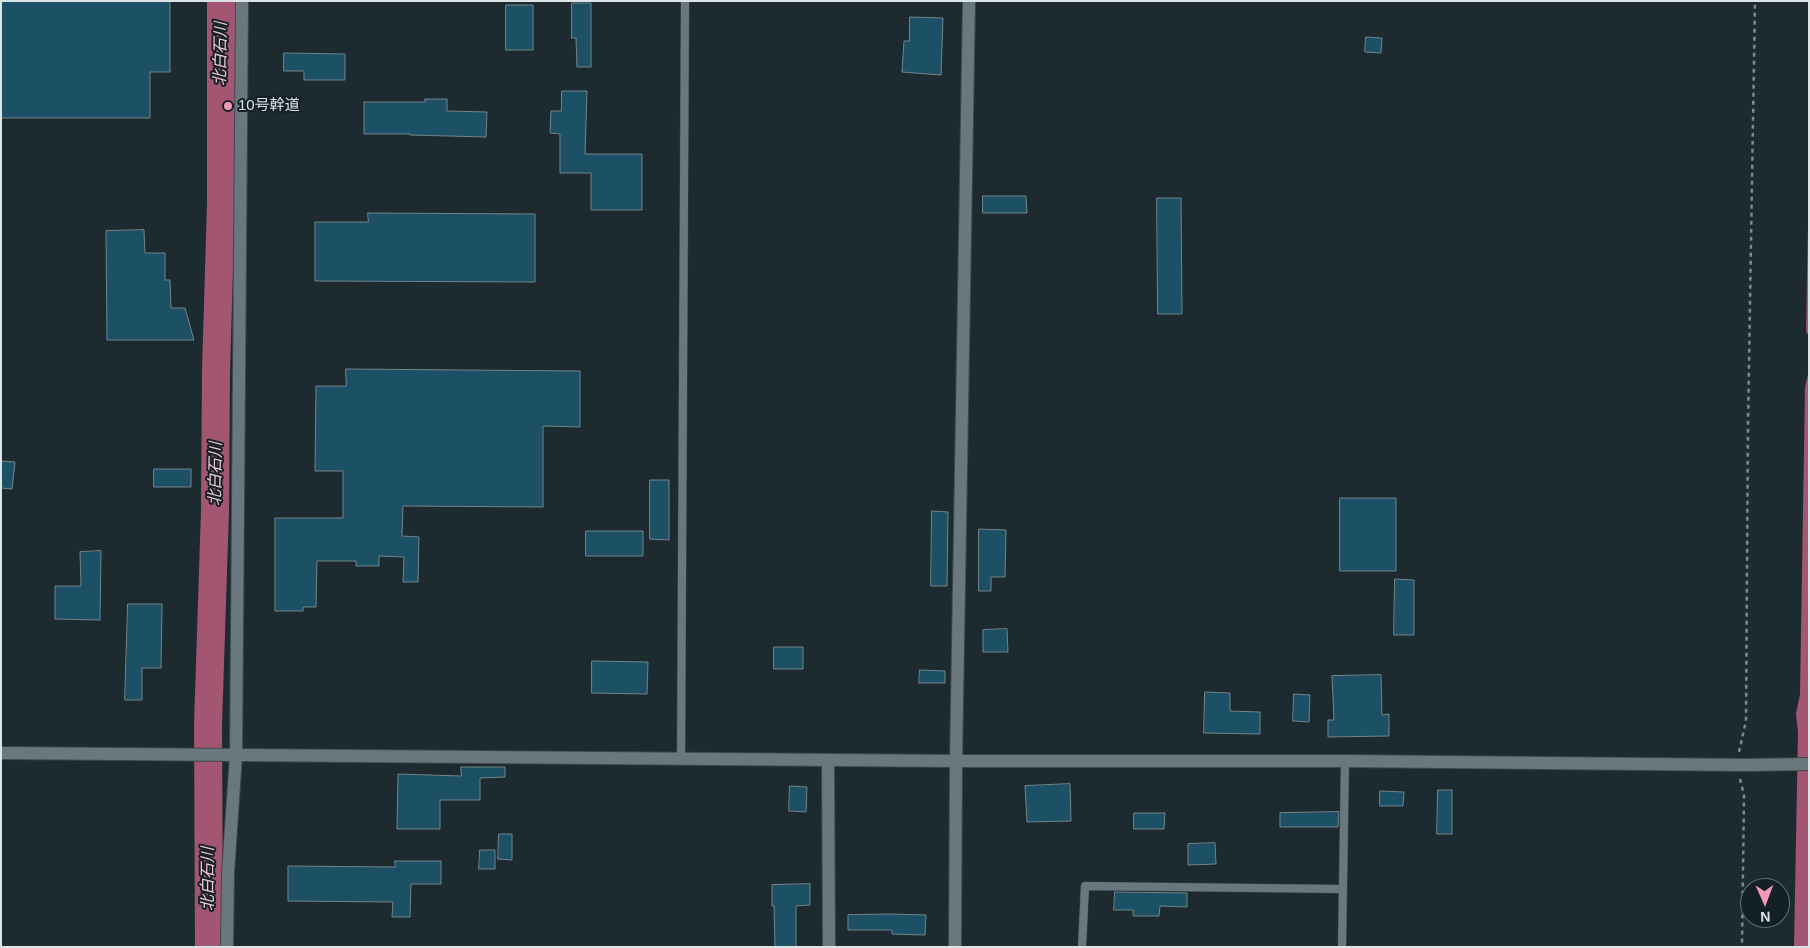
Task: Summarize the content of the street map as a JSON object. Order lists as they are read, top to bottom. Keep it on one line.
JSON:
{"water":["北白石川"],"places":["10号幹道"],"north":"bottom"}
